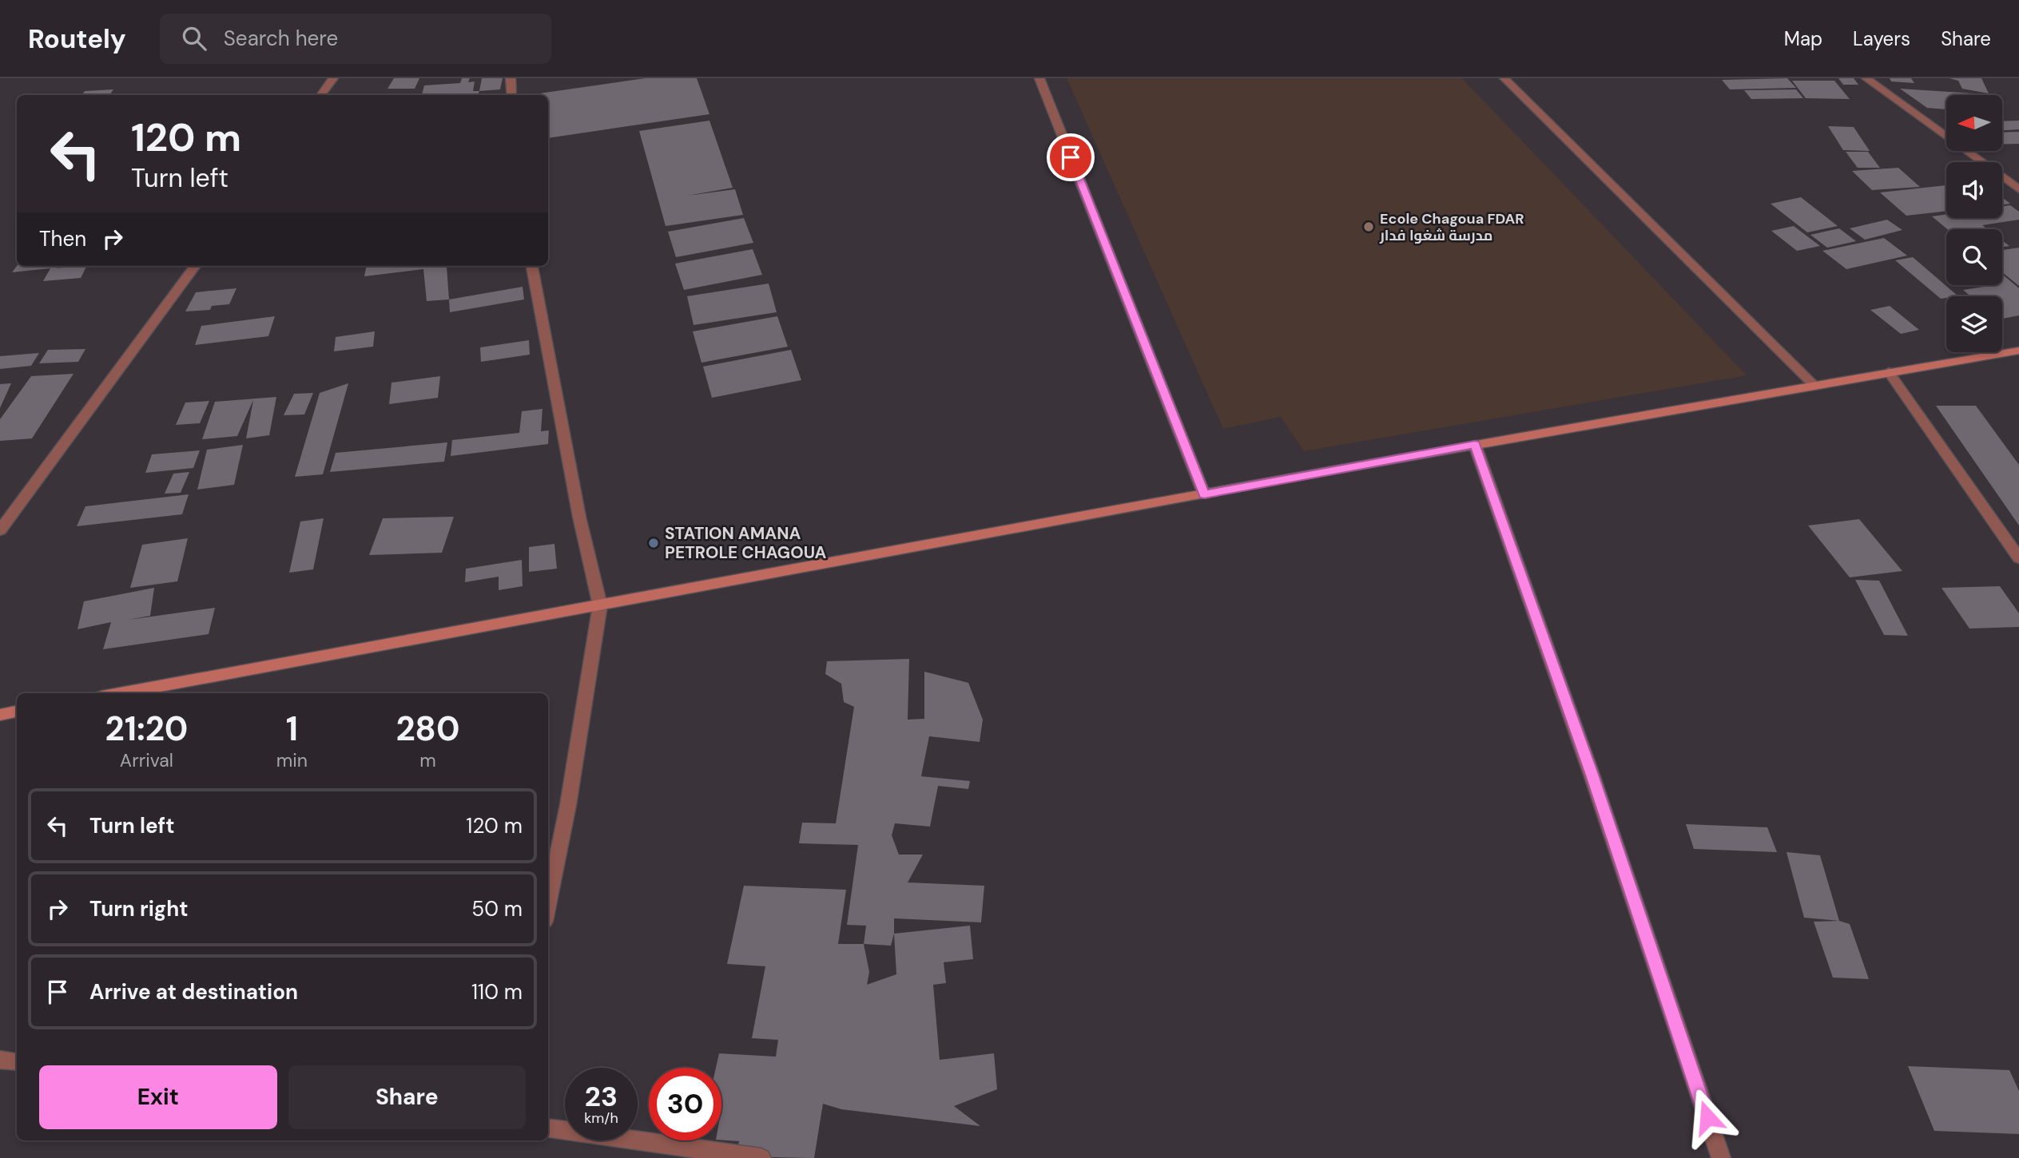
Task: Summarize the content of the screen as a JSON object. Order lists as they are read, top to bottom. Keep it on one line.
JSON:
{"places":["Ecole Chagoua FDAR مدرسة شغوا فدار","STATION AMANA PETROLE CHAGOUA"],"north":"left","page":{"header":"Routely","search":"Search here","nav":["Map","Layers","Share"],"turn":["120 m","Turn left"],"then":"Then","eta":["21:20","Arrival","1","min","280","m"],"list":[{"name":"Turn left","value":"120 m"},{"name":"Turn right","value":"50 m"},{"name":"Arrive at destination","value":"110 m"}],"buttons":["Exit","Share"],"speed":"23 km/h","limit":"30"}}
